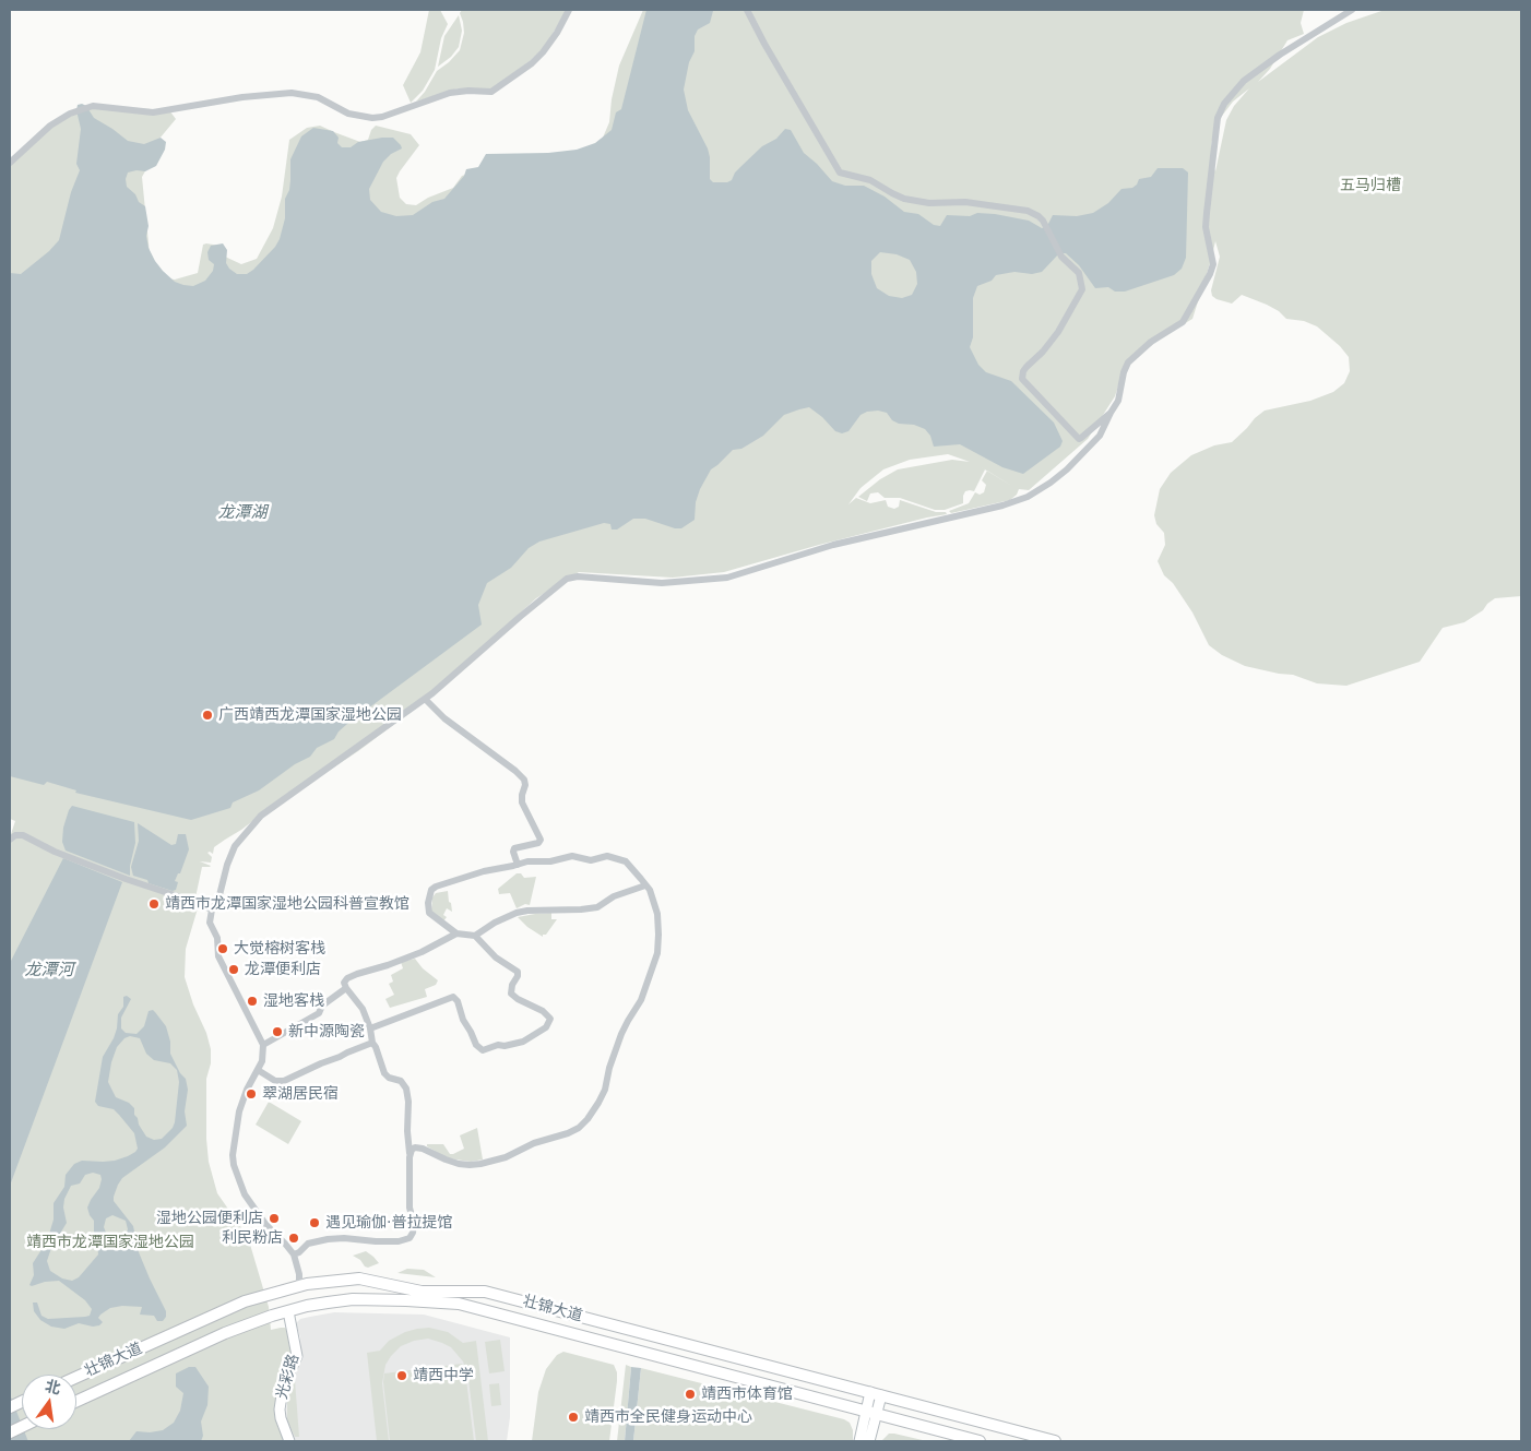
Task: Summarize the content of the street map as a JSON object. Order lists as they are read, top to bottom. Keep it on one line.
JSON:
{"streets":{"main road":["壮锦大道"],"street":["光彩路"]},"crossings":[["壮锦大道","光彩路"]],"water":["龙潭湖","龙潭河"],"parks":["五马归槽","靖西市龙潭国家湿地公园"],"places":["广西靖西龙潭国家湿地公园","靖西市龙潭国家湿地公园科普宣教馆","大觉榕树客栈","龙潭便利店","湿地客栈","新中源陶瓷","翠湖居民宿","湿地公园便利店","遇见瑜伽·普拉提馆","利民粉店","靖西中学","靖西市体育馆","靖西市全民健身运动中心"],"north":"top"}
